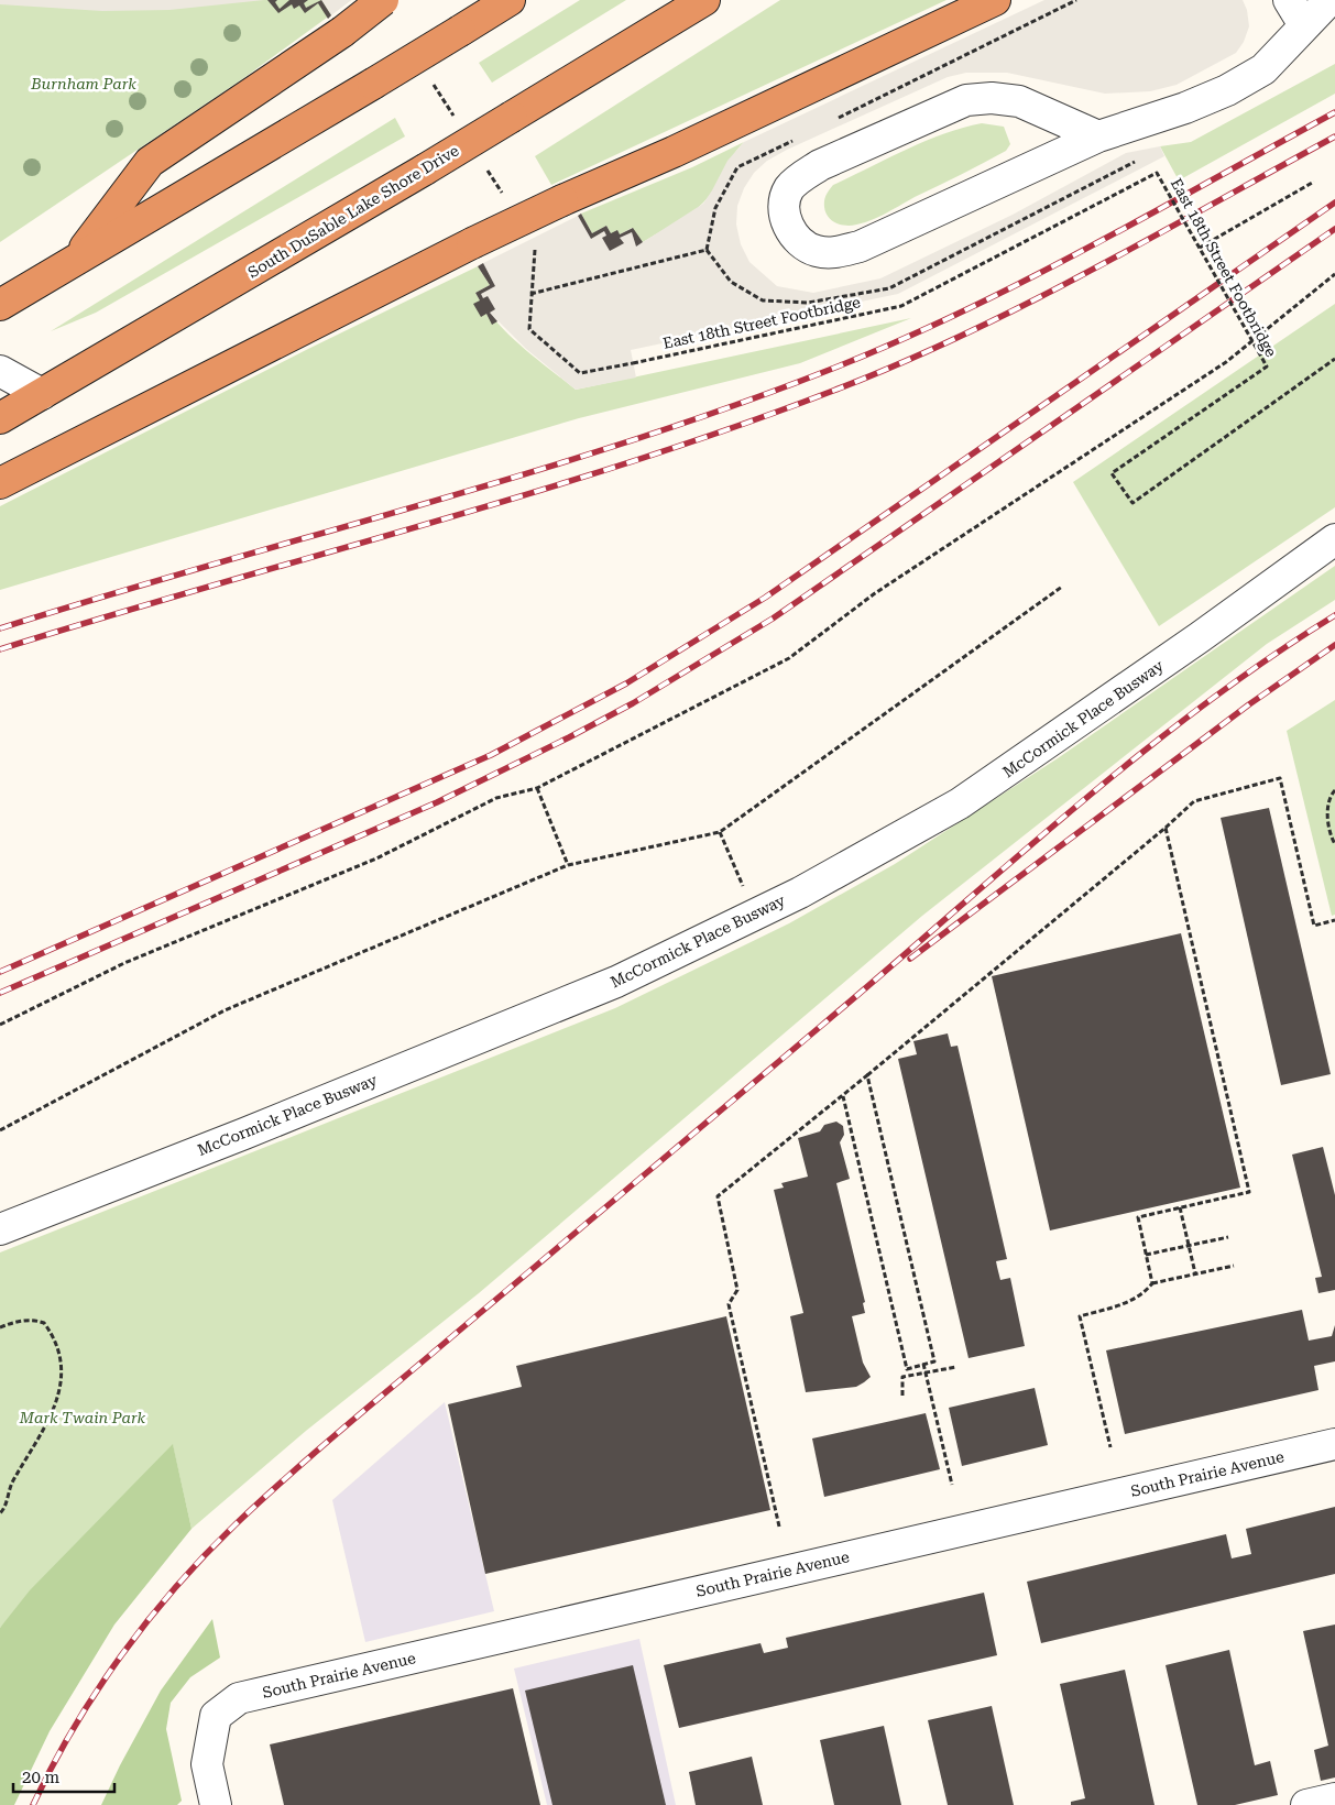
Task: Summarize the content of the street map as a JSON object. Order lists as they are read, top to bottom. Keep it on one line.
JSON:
{"streets":{"highway":["South DuSable Lake Shore Drive"],"street":["McCormick Place Busway","South Prairie Avenue"],"path":["East 18th Street Footbridge"]},"parks":["Burnham Park","Mark Twain Park"],"scale_bar":"20 m"}
